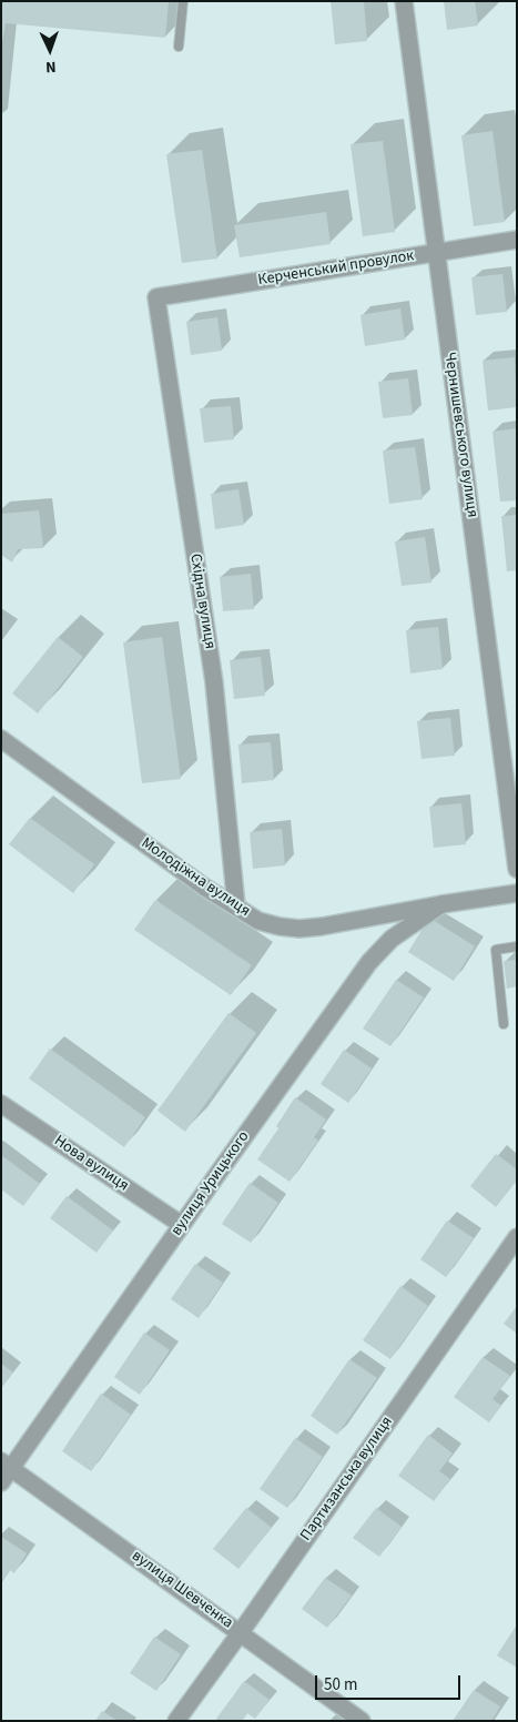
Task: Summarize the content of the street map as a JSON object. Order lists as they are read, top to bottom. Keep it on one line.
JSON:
{"streets":{"street":["Керченський провулок","Чернишевського вулиця","Східна вулиця","Молодіжна вулиця","Нова вулиця","вулиця Урицького","Партизанська вулиця","вулиця Шевченка"]},"crossings":[["Керченський провулок","Чернишевського вулиця"],["Керченський провулок","Східна вулиця"],["Східна вулиця","Молодіжна вулиця"],["Молодіжна вулиця","вулиця Урицького"],["Нова вулиця","вулиця Урицького"],["вулиця Урицького","вулиця Шевченка"],["Партизанська вулиця","вулиця Шевченка"]],"scale_bar":"50 m","north":"bottom"}
